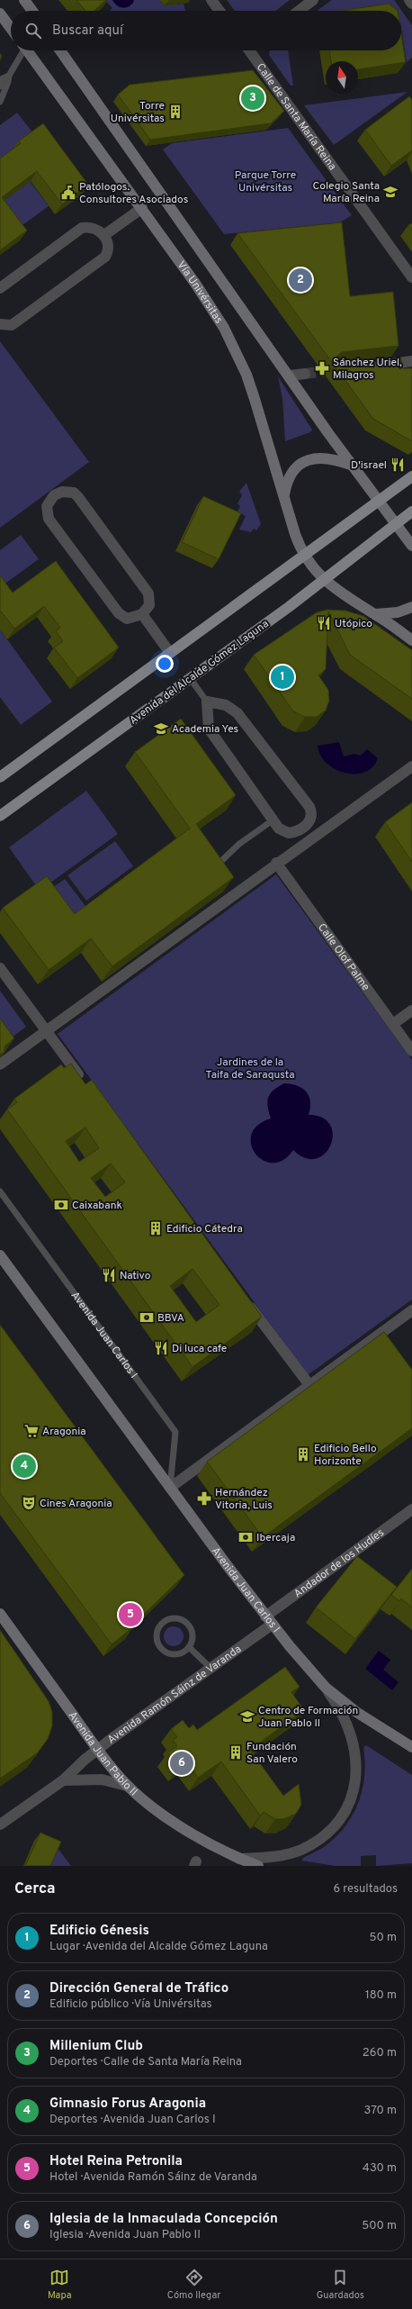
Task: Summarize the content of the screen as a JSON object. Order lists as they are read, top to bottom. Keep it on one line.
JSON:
{"streets":{"main road":["Vía Univérsitas","Avenida del Alcalde Gómez Laguna","Avenida Juan Carlos I","Avenida Juan Pablo II"],"street":["Calle de Santa María Reina","Calle Olof Palme","Andador de los Hudíes","Avenida Ramón Sáinz de Varanda"]},"crossings":[["Vía Univérsitas","Avenida del Alcalde Gómez Laguna"],["Avenida Juan Carlos I","Andador de los Hudíes"],["Avenida Juan Carlos I","Avenida Ramón Sáinz de Varanda"],["Avenida Juan Carlos I","Avenida Juan Pablo II"],["Andador de los Hudíes","Avenida Ramón Sáinz de Varanda"],["Avenida Ramón Sáinz de Varanda","Avenida Juan Pablo II"]],"parks":["Parque Torre Univérsitas","Jardines de la Taifa de Saraqusta"],"places":{"building":["Torre Univérsitas","Edificio Cátedra","Edificio Bello Horizonte","Fundación San Valero"],"school or university":["Colegio Santa María Reina","Academia Yes","Centro de Formación Juan Pablo II"],"public building":["Patólogos. Consultores Asociados"],"pharmacy":["Sánchez Uriel, Milagros","Hernández Vitoria, Luis"],"restaurant":["D'israel","Utópico","Nativo","Di luca cafe"],"bank":["Caixabank","BBVA","Ibercaja"],"supermarket":["Aragonia"],"theatre":["Cines Aragonia"]},"north":"top","page":{"search":"Buscar aquí","pins":["3","2","1","4","5","6"],"heading":["Cerca","6 resultados"],"list":[{"mark":"1","name":"Edificio Génesis","note":"Lugar · Avenida del Alcalde Gómez Laguna","value":"50 m"},{"mark":"2","name":"Dirección General de Tráfico","note":"Edificio público · Vía Univérsitas","value":"180 m"},{"mark":"3","name":"Millenium Club","note":"Deportes · Calle de Santa María Reina","value":"260 m"},{"mark":"4","name":"Gimnasio Forus Aragonia","note":"Deportes · Avenida Juan Carlos I","value":"370 m"},{"mark":"5","name":"Hotel Reina Petronila","note":"Hotel · Avenida Ramón Sáinz de Varanda","value":"430 m"},{"mark":"6","name":"Iglesia de la Inmaculada Concepción","note":"Iglesia · Avenida Juan Pablo II","value":"500 m"}],"nav":["Mapa","Cómo llegar","Guardados"]}}
